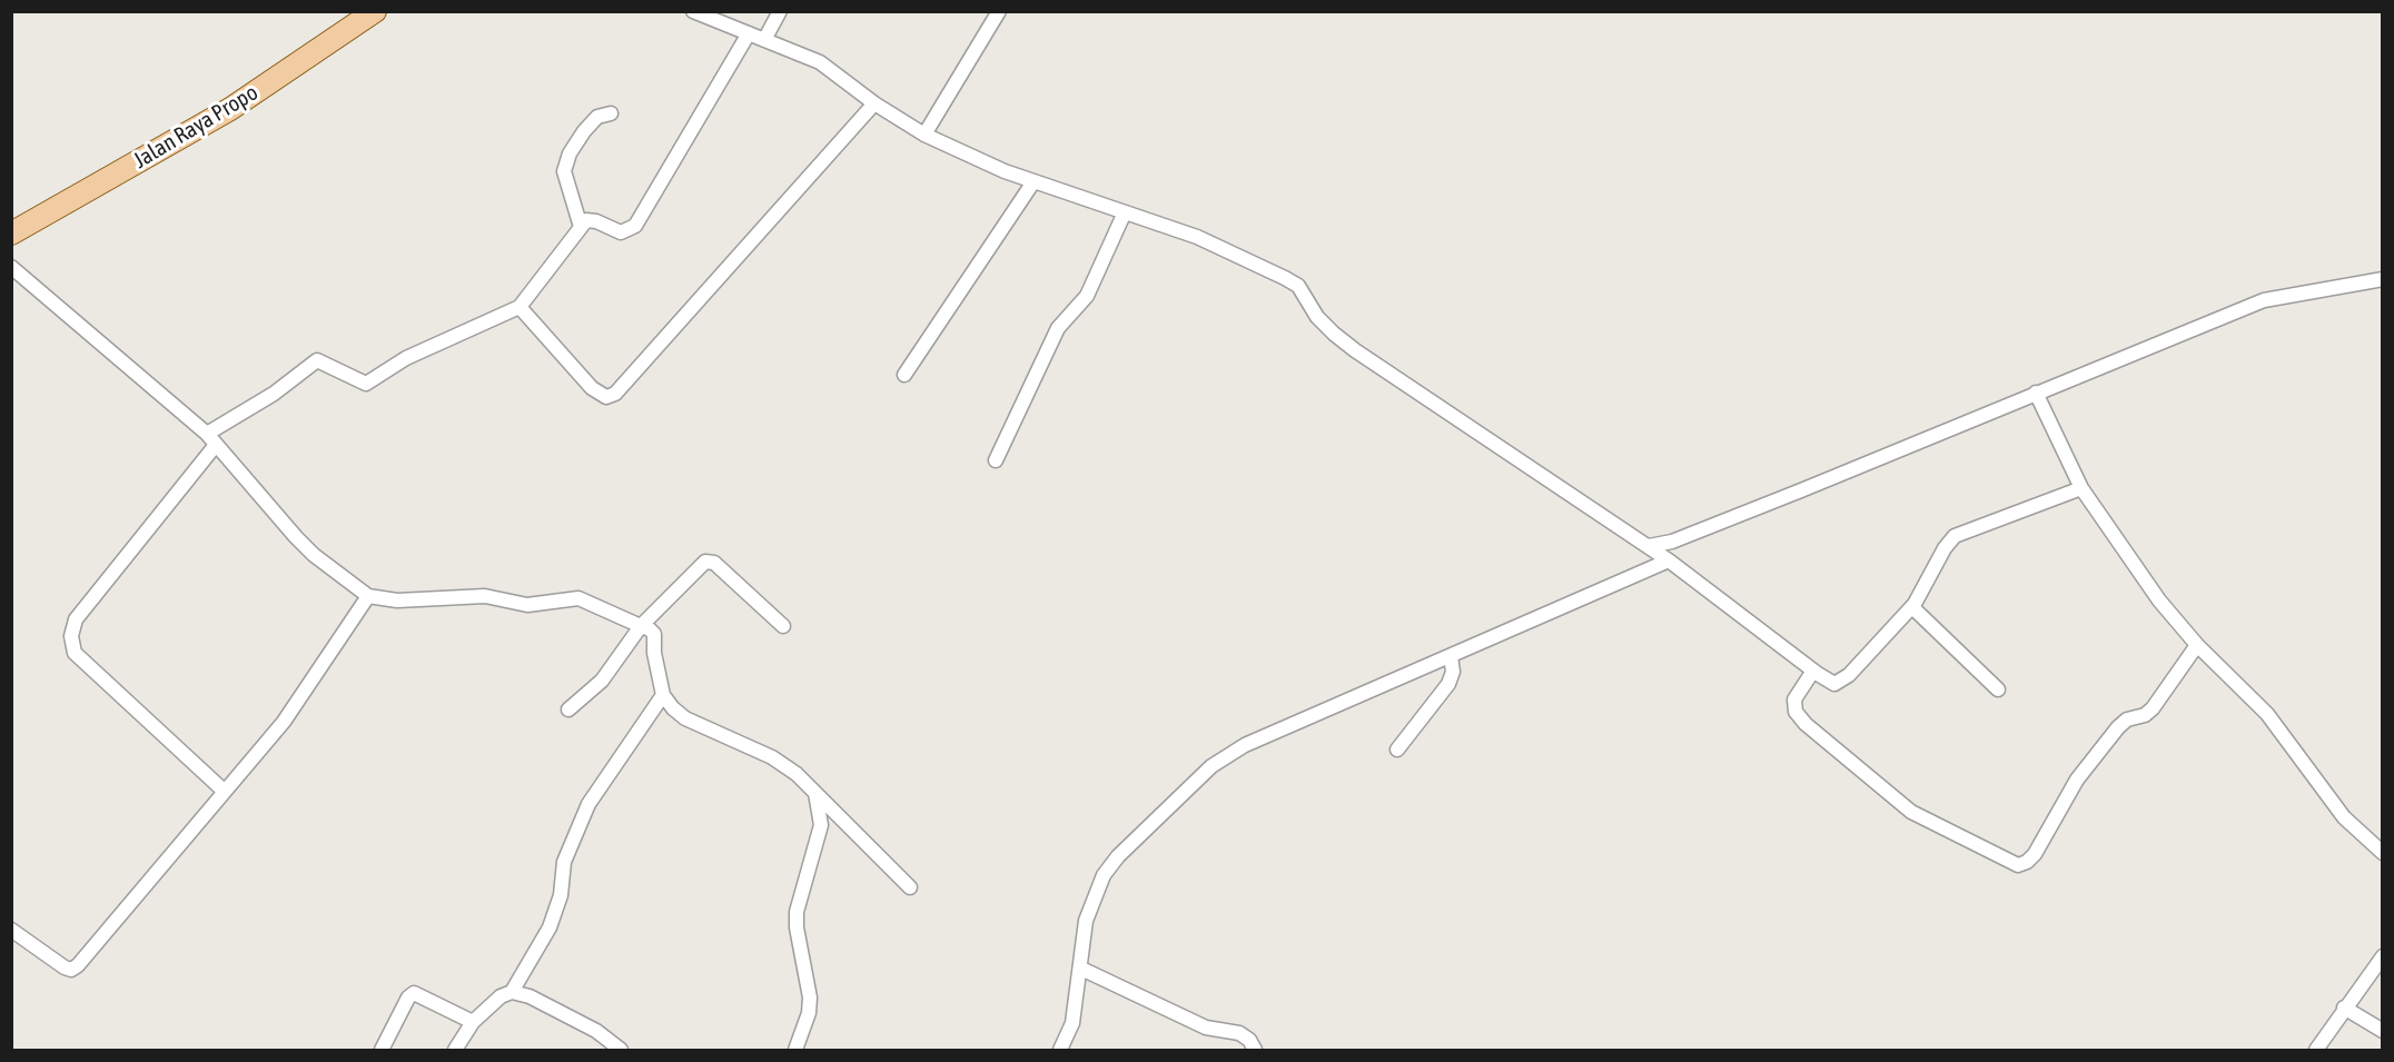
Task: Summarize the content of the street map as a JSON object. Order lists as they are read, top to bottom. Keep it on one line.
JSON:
{"streets":{"main road":["Jalan Raya Propo"]}}
